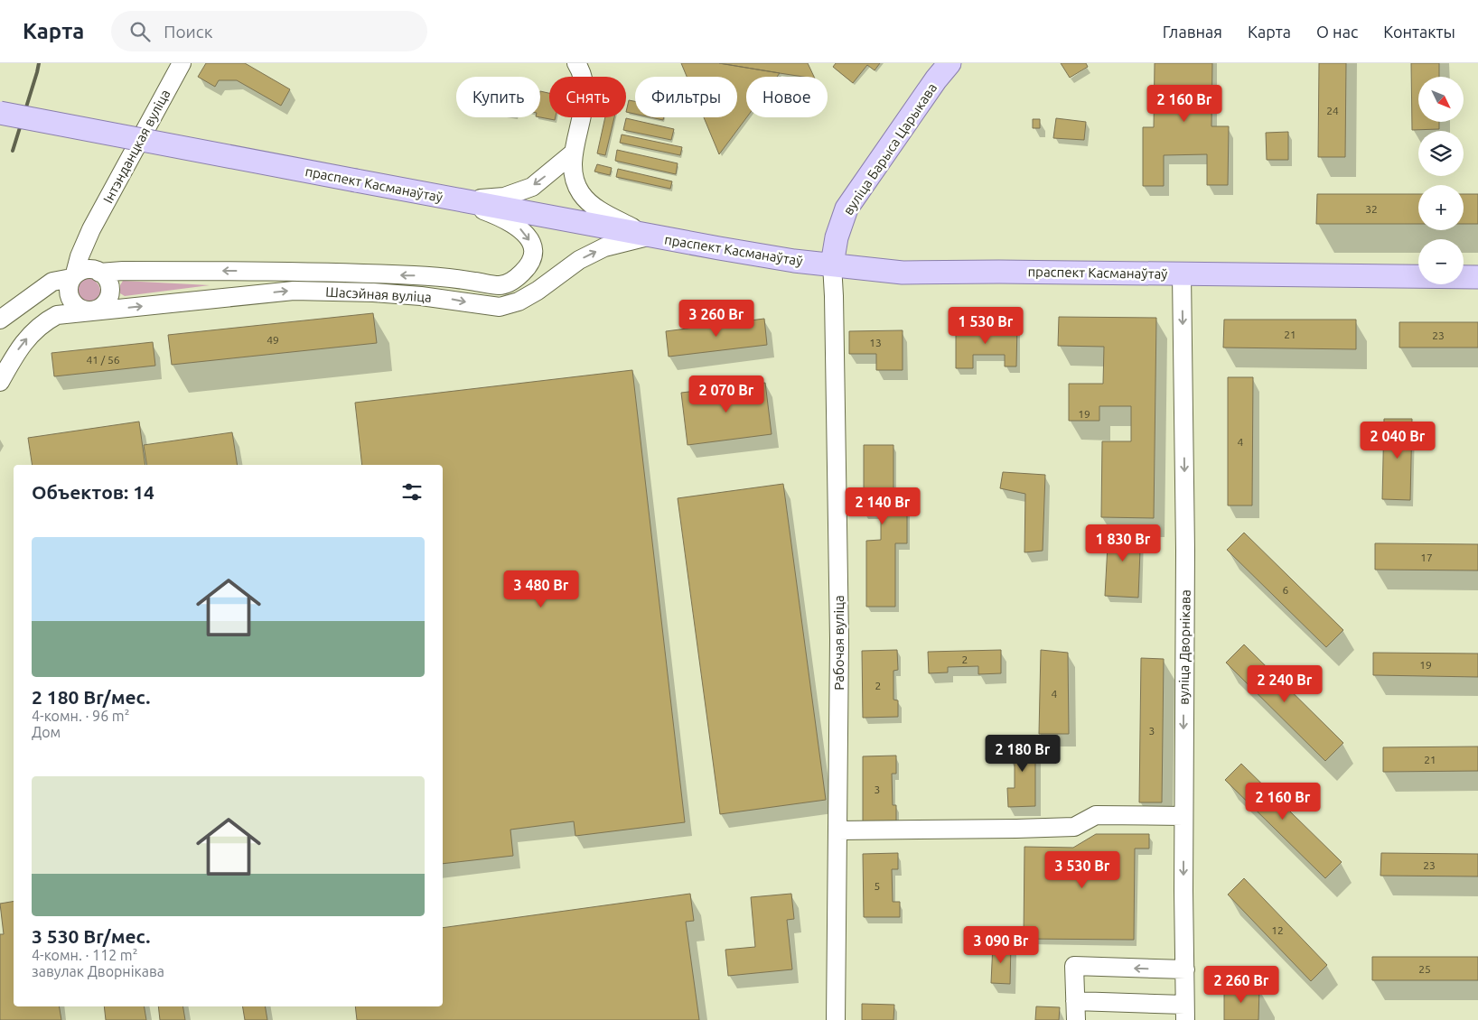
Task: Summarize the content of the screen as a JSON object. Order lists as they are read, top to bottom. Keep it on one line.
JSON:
{"streets":{"main road":["вуліца Барыса Царыкава","праспект Касманаўтаў"],"street":["Інтэнданцкая вуліца","Шасэйная вуліца","Рабочая вуліца","вуліца Дворнікава"]},"crossings":[["Інтэнданцкая вуліца","Шасэйная вуліца"],["вуліца Барыса Царыкава","праспект Касманаўтаў"],["вуліца Барыса Царыкава","Рабочая вуліца"],["праспект Касманаўтаў","Шасэйная вуліца"],["праспект Касманаўтаў","Рабочая вуліца"],["праспект Касманаўтаў","вуліца Дворнікава"]],"one_way":["вуліца Дворнікава"],"house_numbers":["24","32","21","23","49","13","41 / 56","19","4","17","6","2","19","2","4","3","21","3","23","5","12","25"],"north":"bottom right","page":{"header":"Карта","search":"Поиск","nav":["Главная","Карта","О нас","Контакты"],"map_buttons":["+","−"],"chip":["Купить","Снять","Фильтры","Новое"],"price":["2 160 Br","3 260 Br","1 530 Br","2 070 Br","2 040 Br","2 140 Br","1 830 Br","3 480 Br","2 240 Br","2 180 Br","2 160 Br","3 530 Br","3 090 Br","2 260 Br"],"heading":"Объектов: 14","list":[{"name":"2 180 Br/мес.","note":"4-комн. · 96 m² · Дом"},{"name":"3 530 Br/мес.","note":"4-комн. · 112 m² · завулак Дворнікава"}]}}
